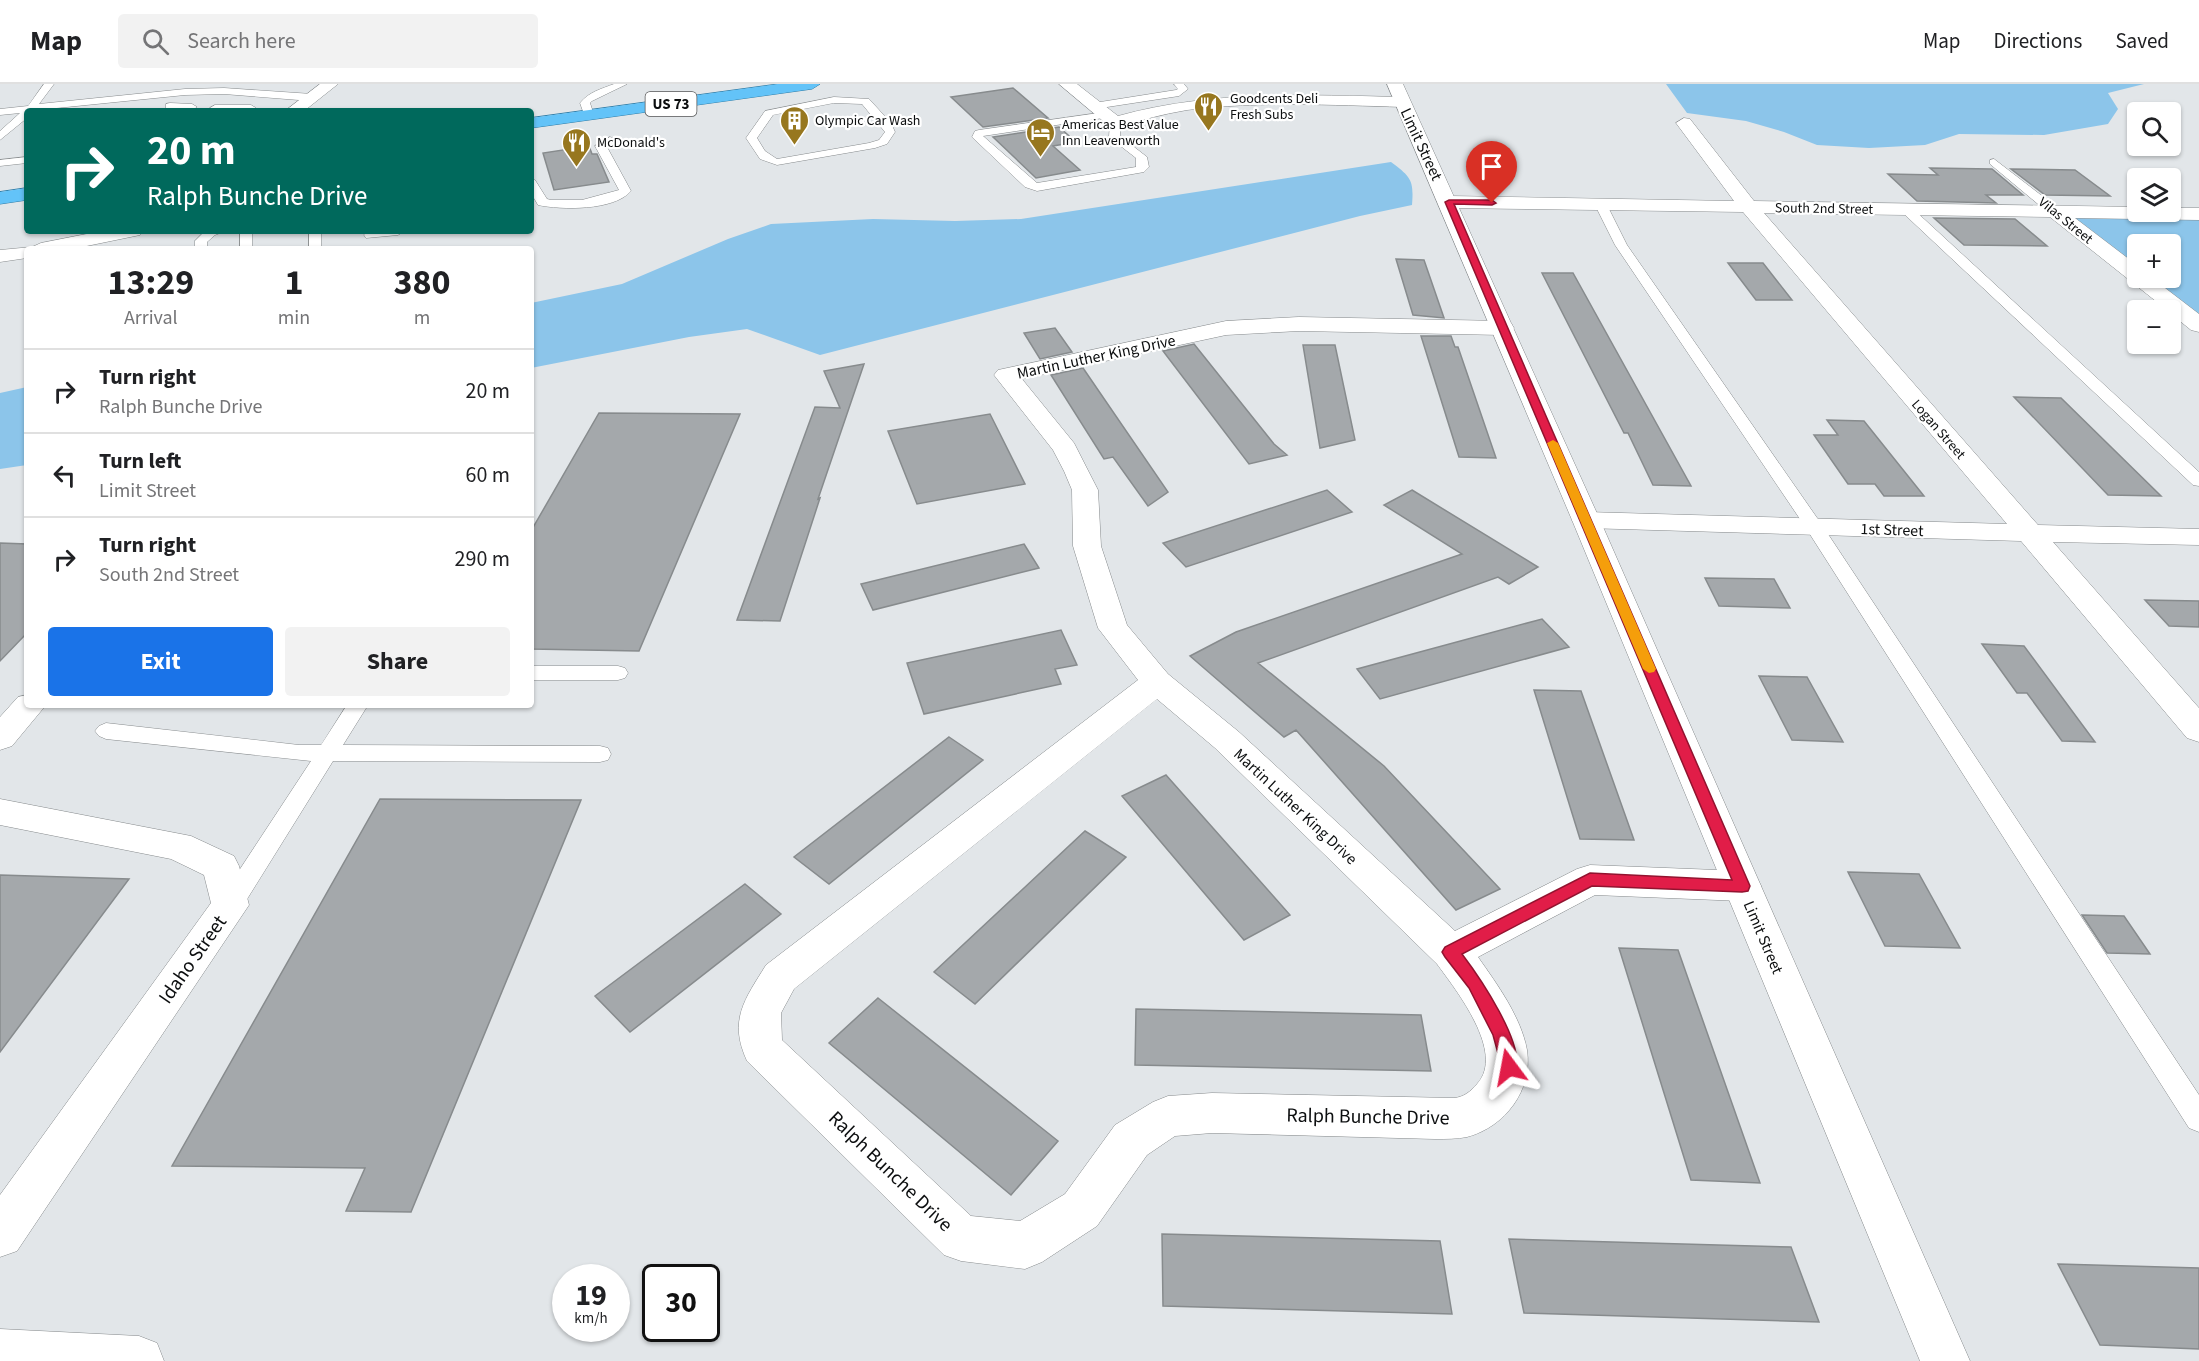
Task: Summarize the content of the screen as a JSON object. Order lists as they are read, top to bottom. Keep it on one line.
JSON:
{"streets":{"highway":["US 73"],"street":["Limit Street","South 2nd Street","Vilas Street","Martin Luther King Drive","Logan Street","1st Street","Idaho Street","Ralph Bunche Drive"]},"crossings":[["Limit Street","South 2nd Street"],["Limit Street","Martin Luther King Drive"],["Limit Street","1st Street"],["South 2nd Street","Vilas Street"],["South 2nd Street","Logan Street"],["Martin Luther King Drive","Ralph Bunche Drive"],["Logan Street","1st Street"]],"places":{"restaurant":["Goodcents Deli Fresh Subs","McDonald's"],"building":["Olympic Car Wash"],"hotel":["Americas Best Value Inn Leavenworth"]},"page":{"header":"Map","search":"Search here","nav":["Map","Directions","Saved"],"map_buttons":["+","−"],"turn":["20 m","Ralph Bunche Drive"],"eta":["13:29","Arrival","1","min","380","m"],"list":[{"name":"Turn right","note":"Ralph Bunche Drive","value":"20 m"},{"name":"Turn left","note":"Limit Street","value":"60 m"},{"name":"Turn right","note":"South 2nd Street","value":"290 m"}],"buttons":["Exit","Share"],"speed":"19 km/h","limit":"30"}}
